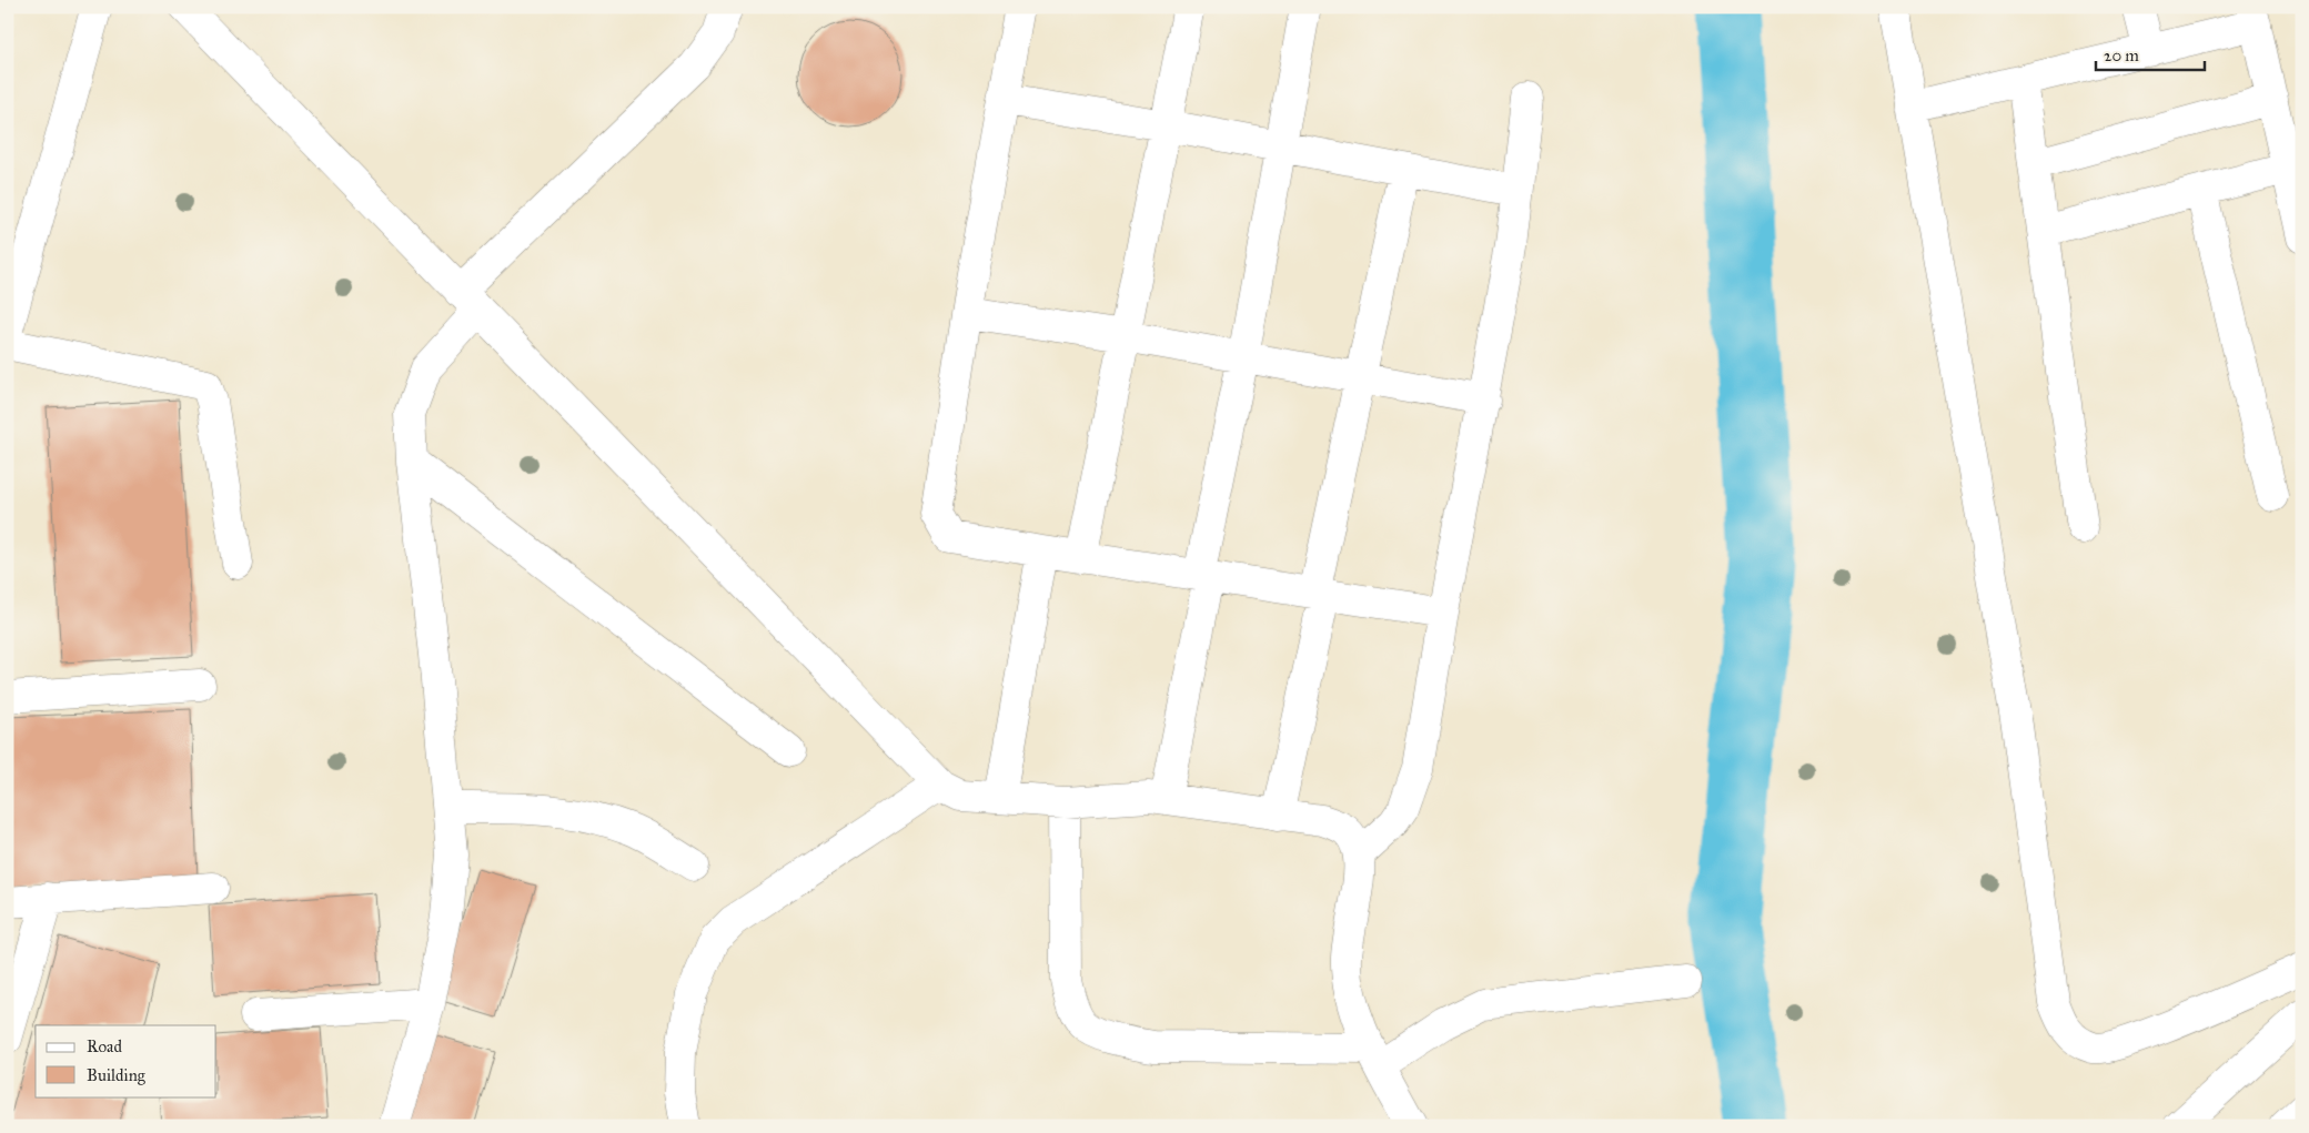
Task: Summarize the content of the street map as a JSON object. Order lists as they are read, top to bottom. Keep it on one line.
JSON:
{"legend":["Road","Building"],"scale_bar":"20 m"}
